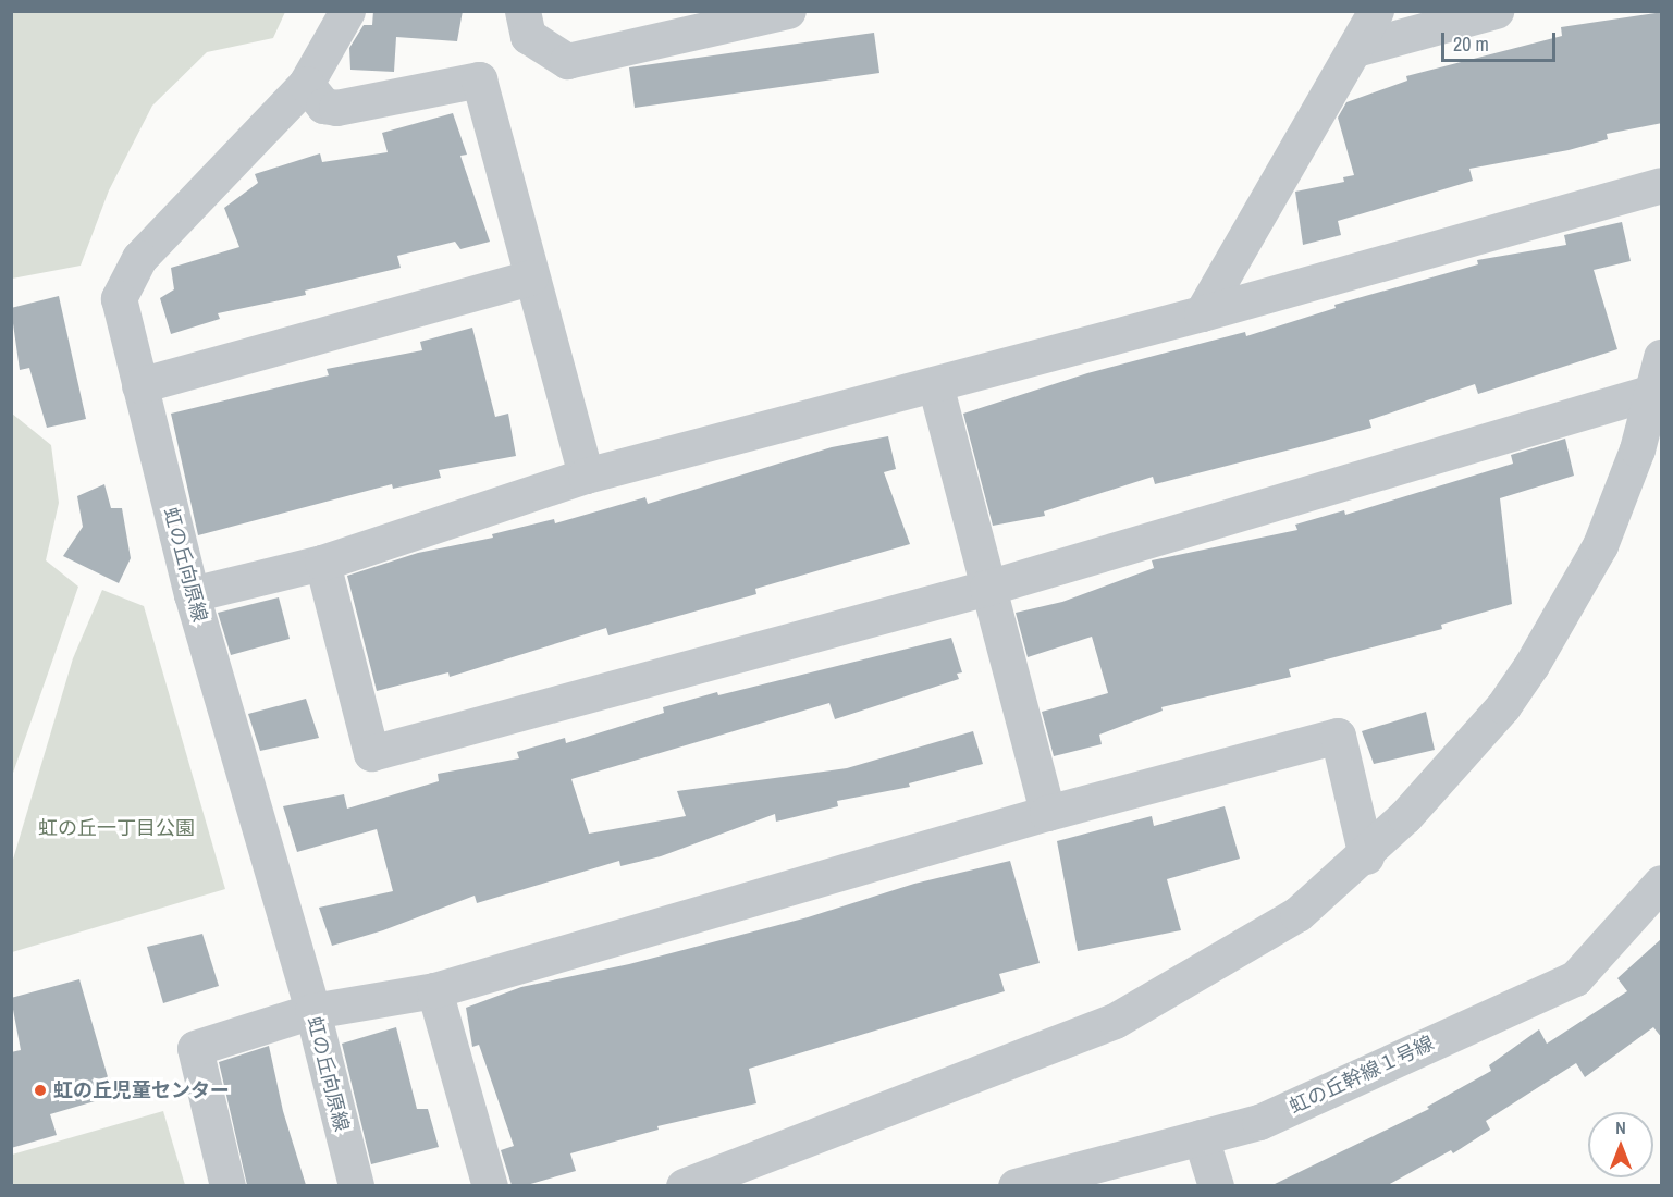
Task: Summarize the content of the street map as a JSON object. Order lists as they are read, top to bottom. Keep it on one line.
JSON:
{"streets":{"street":["虹の丘向原線","虹の丘幹線１号線"]},"parks":["虹の丘一丁目公園"],"places":["虹の丘児童センター"],"scale_bar":"20 m","north":"top"}
